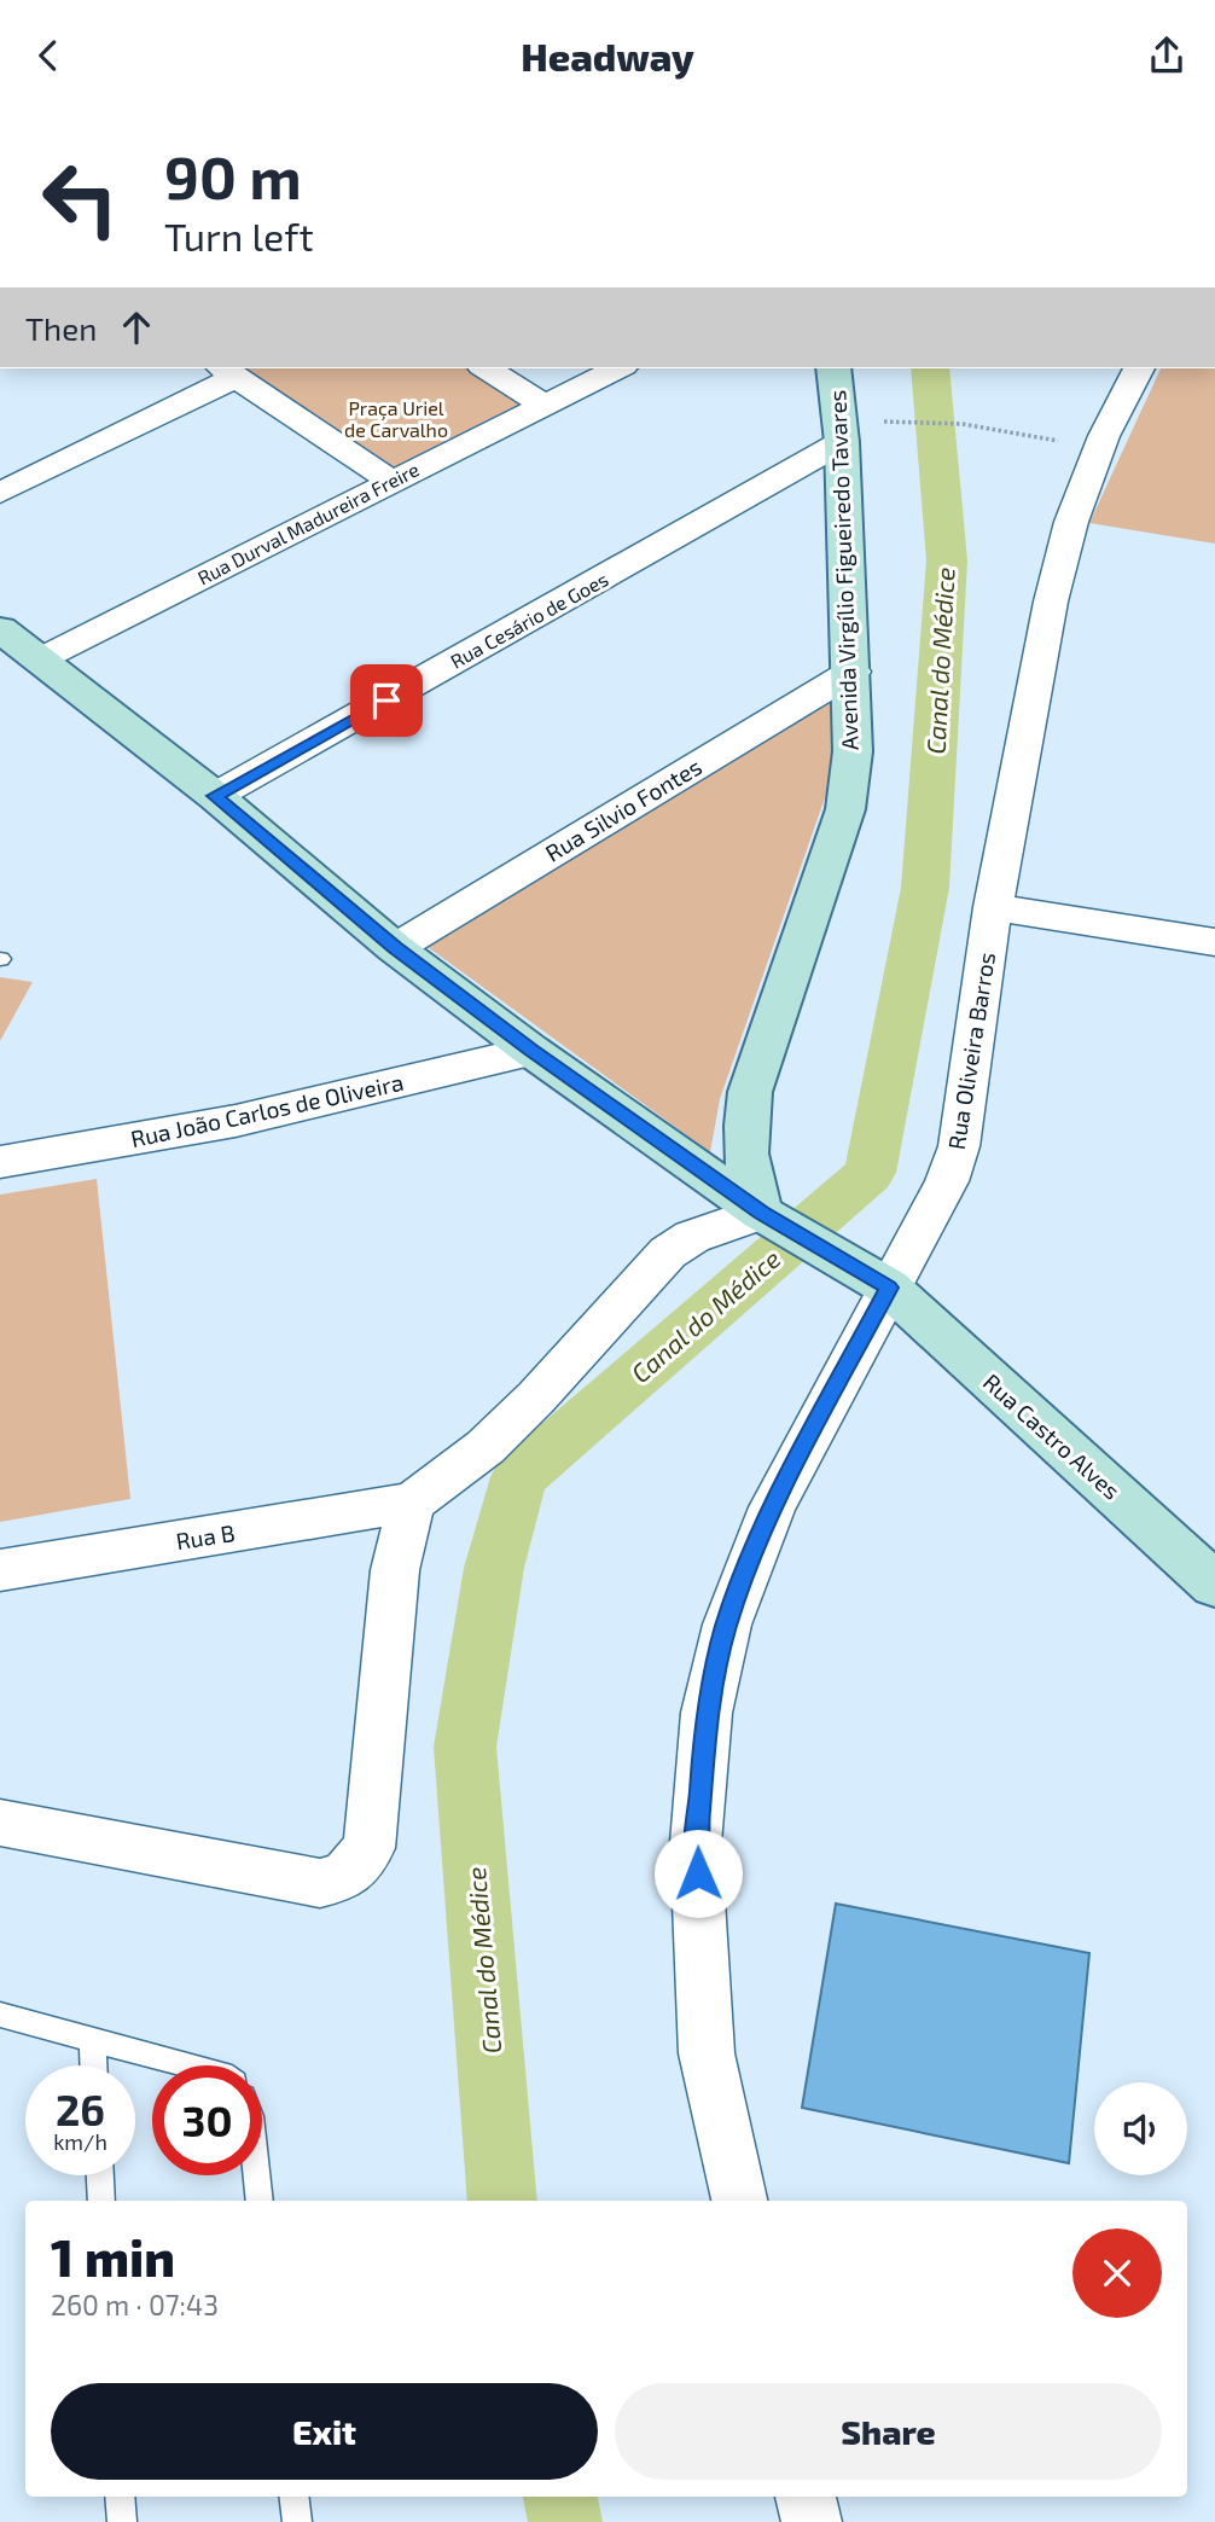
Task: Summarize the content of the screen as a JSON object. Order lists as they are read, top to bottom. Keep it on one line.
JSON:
{"streets":{"street":["Rua Durval Madureira Freire","Avenida Virgílio Figueiredo Tavares","Rua Cesário de Goes","Rua Silvio Fontes","Rua Oliveira Barros","Rua João Carlos de Oliveira","Rua Castro Alves","Rua B"]},"crossings":[["Rua Durval Madureira Freire","Rua Castro Alves"],["Avenida Virgílio Figueiredo Tavares","Rua Cesário de Goes"],["Avenida Virgílio Figueiredo Tavares","Rua Silvio Fontes"],["Avenida Virgílio Figueiredo Tavares","Rua Castro Alves"],["Rua Cesário de Goes","Rua Castro Alves"],["Rua Silvio Fontes","Rua Castro Alves"],["Rua Oliveira Barros","Rua Castro Alves"],["Rua João Carlos de Oliveira","Rua Castro Alves"]],"water":["Canal do Médice"],"parks":["Praça Uriel de Carvalho"],"page":{"header":"Headway","turn":["90 m","Turn left"],"then":"Then","speed":"26 km/h","limit":"30","heading":["1 min","260 m · 07:43"],"buttons":["Exit","Share"]}}
